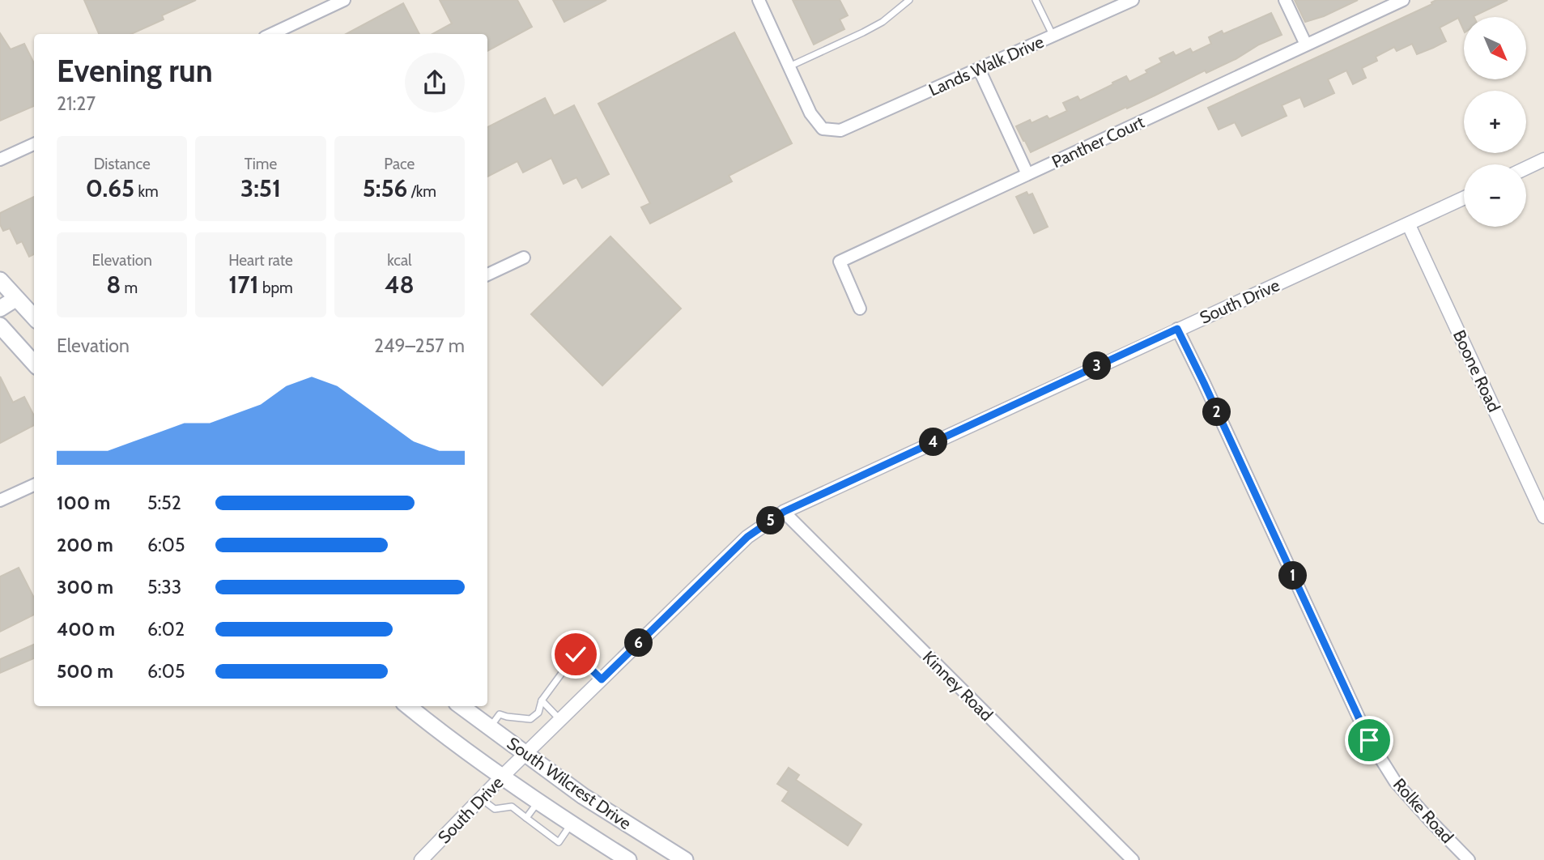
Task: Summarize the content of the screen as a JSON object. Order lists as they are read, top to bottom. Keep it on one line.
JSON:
{"streets":{"main road":["South Wilcrest Drive"],"street":["Lands Walk Drive","Panther Court","South Drive","Boone Road","Kinney Road","Rolke Road"]},"crossings":[["South Drive","Boone Road"],["South Drive","Kinney Road"],["South Drive","South Wilcrest Drive"],["South Drive","Rolke Road"]],"north":"bottom right","page":{"map_buttons":["+","−"],"heading":["Evening run","21:27"],"stats":[["Distance","0.65 km"],["Time","3:51"],["Pace","5:56 /km"],["Elevation","8 m"],["Heart rate","171 bpm"],["kcal","48"]],"chart":["Elevation","249–257 m"],"pins":["3","2","4","5","1","6"],"list":[{"name":"100 m","note":"5:52"},{"name":"200 m","note":"6:05"},{"name":"300 m","note":"5:33"},{"name":"400 m","note":"6:02"},{"name":"500 m","note":"6:05"}]}}
